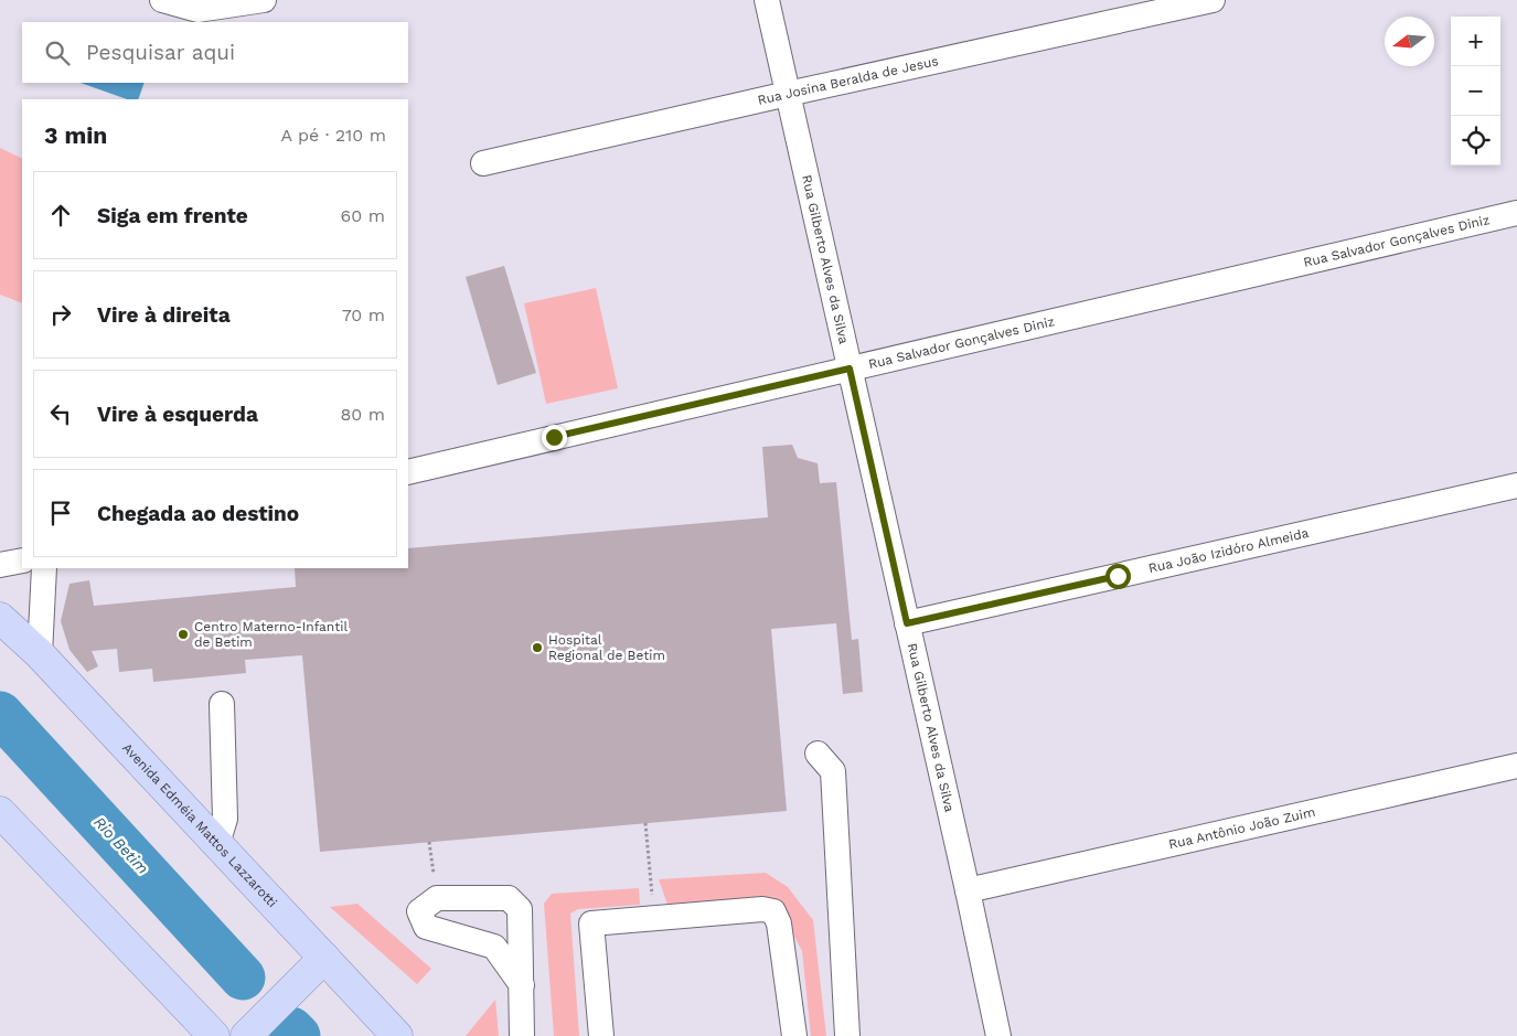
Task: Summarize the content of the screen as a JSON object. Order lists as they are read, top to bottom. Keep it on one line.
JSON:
{"streets":{"main road":["Avenida Edméia Mattos Lazzarotti"],"street":["Rua Josina Beralda de Jesus","Rua Salvador Gonçalves Diniz","Rua Gilberto Alves da Silva","Rua João Izidóro Almeida","Rua Antônio João Zuim"]},"crossings":[["Rua Josina Beralda de Jesus","Rua Gilberto Alves da Silva"],["Rua Salvador Gonçalves Diniz","Rua Gilberto Alves da Silva"],["Rua Gilberto Alves da Silva","Rua João Izidóro Almeida"],["Rua Gilberto Alves da Silva","Rua Antônio João Zuim"]],"water":["Rio Betim"],"places":["Centro Materno-Infantil de Betim","Hospital Regional de Betim"],"north":"left","page":{"map_buttons":["+","−"],"search":"Pesquisar aqui","heading":["3 min","A pé · 210 m"],"list":[["Siga em frente","60 m"],["Vire à direita","70 m"],["Vire à esquerda","80 m"],"Chegada ao destino"]}}
